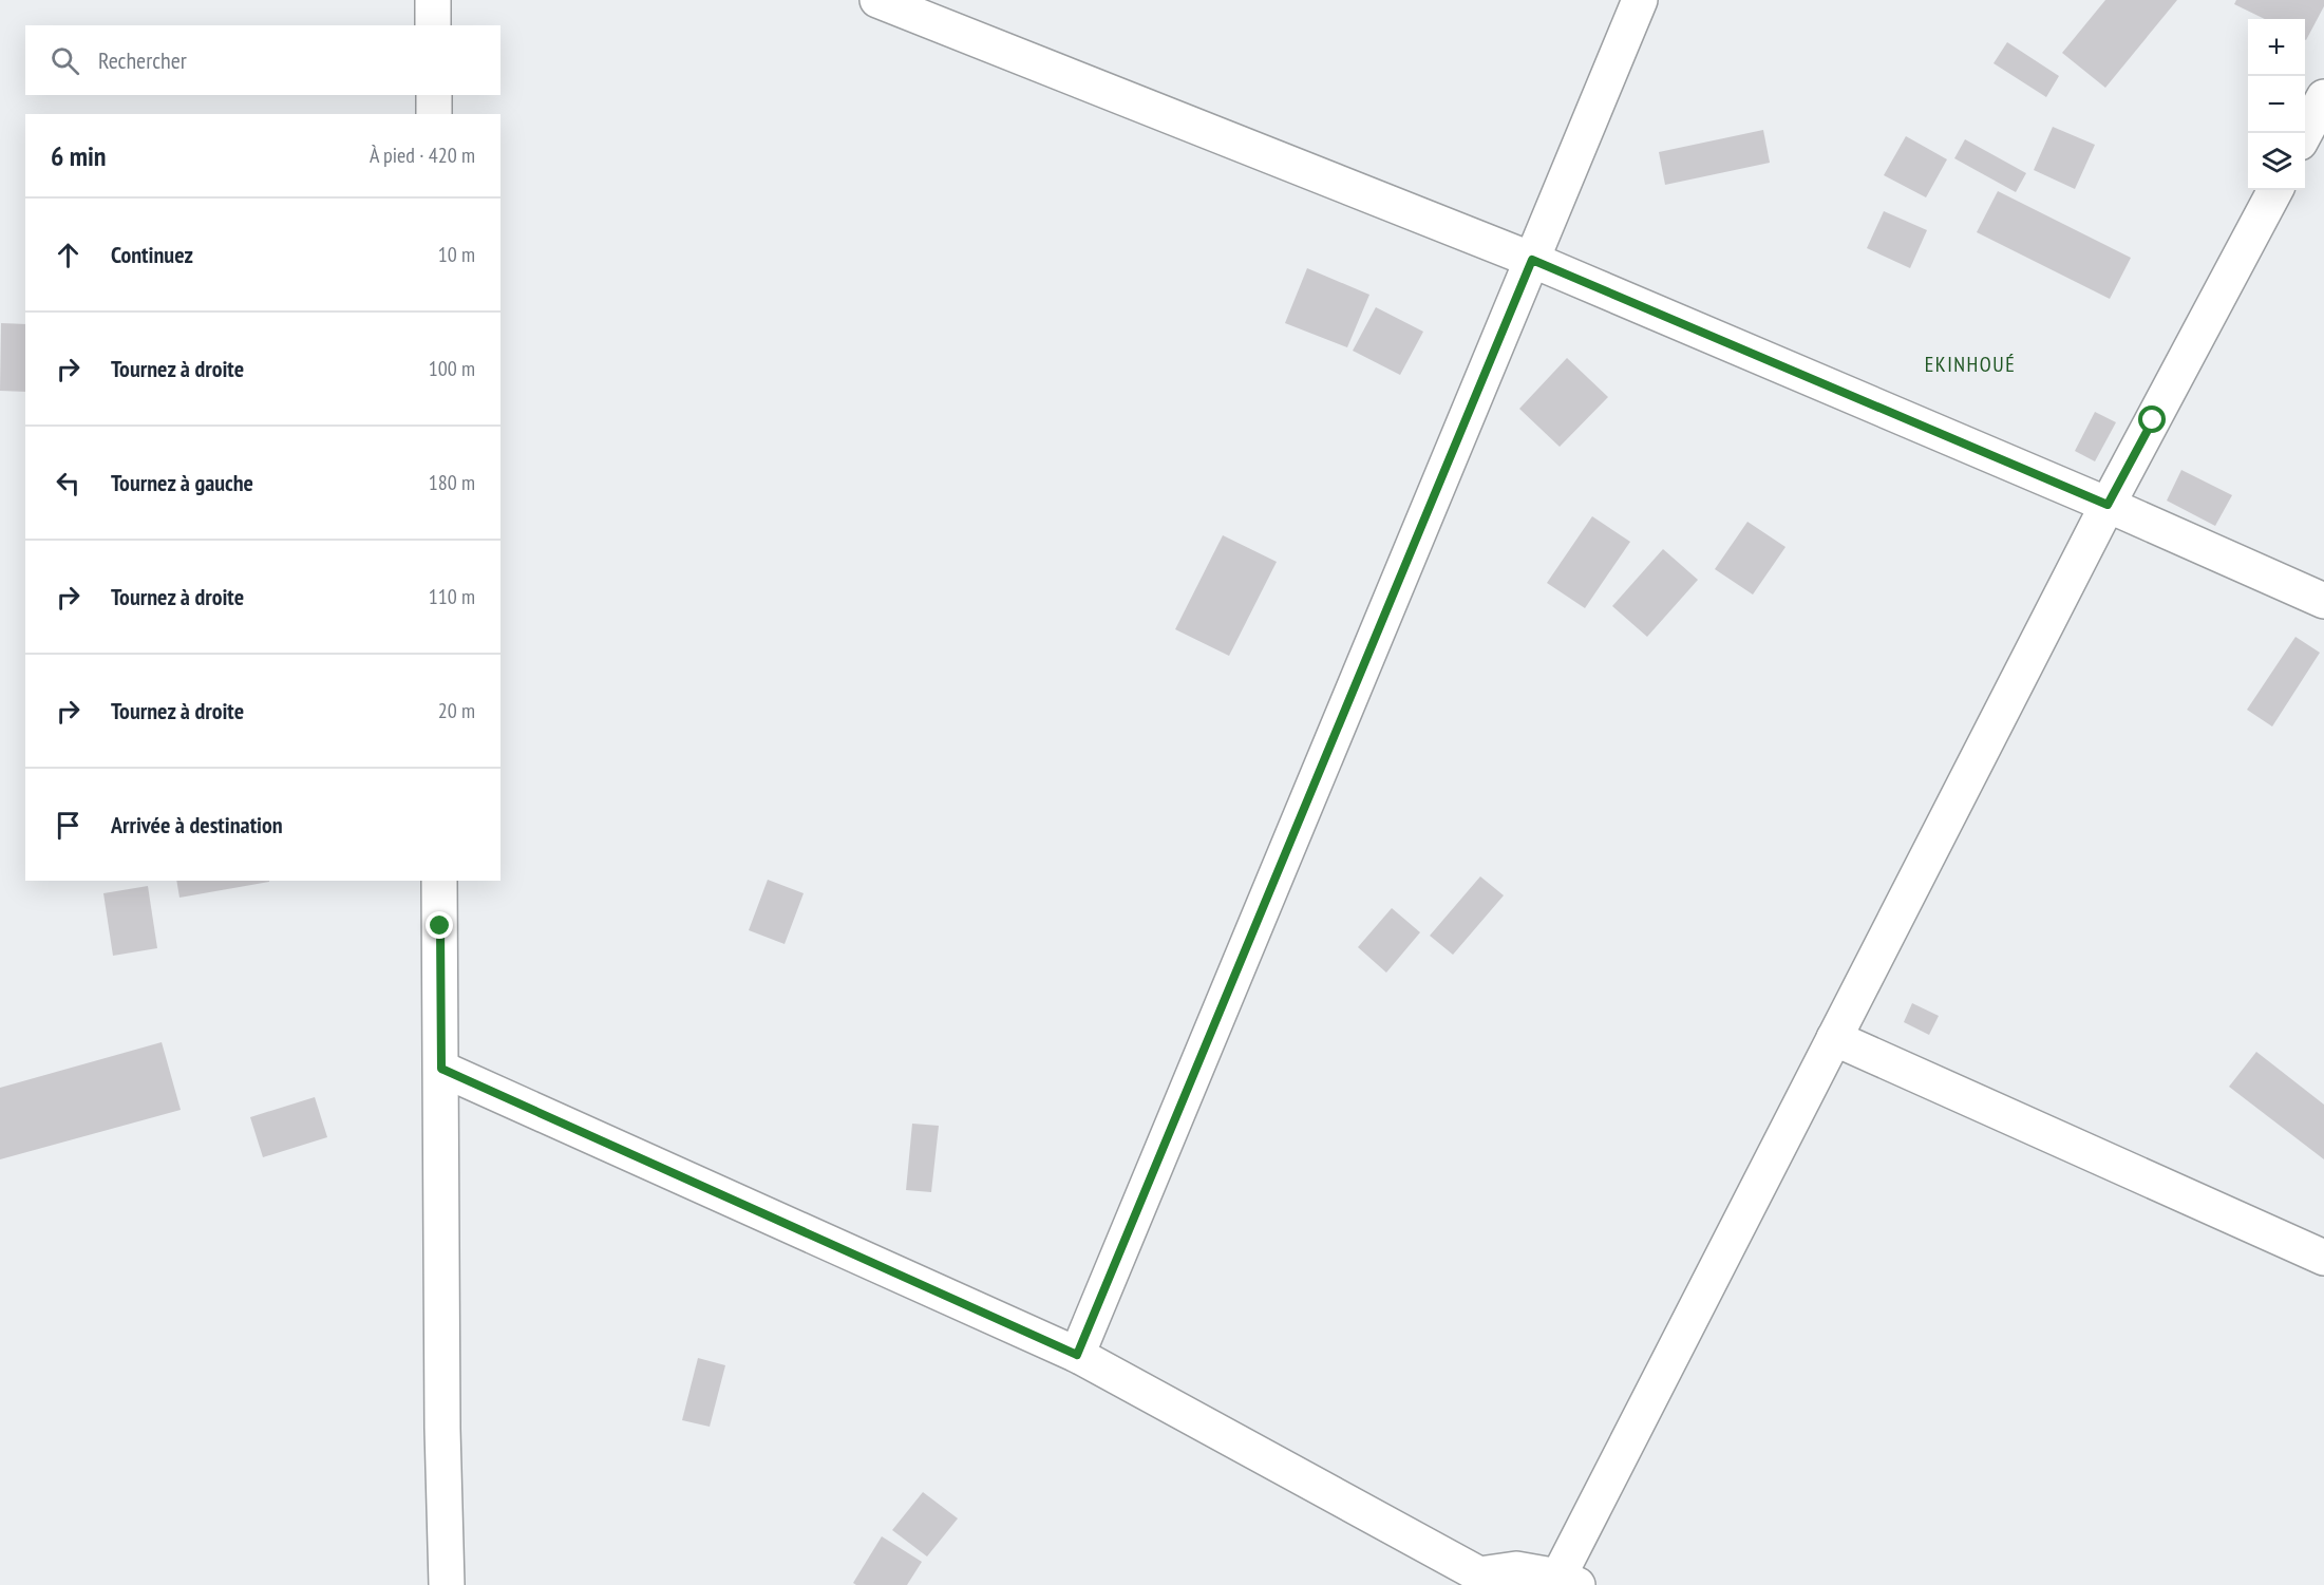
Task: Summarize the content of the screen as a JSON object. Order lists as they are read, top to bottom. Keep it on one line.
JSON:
{"districts":["EKINHOUÉ"],"page":{"map_buttons":["+","−"],"search":"Rechercher","heading":["6 min","À pied · 420 m"],"list":[["Continuez","10 m"],["Tournez à droite","100 m"],["Tournez à gauche","180 m"],["Tournez à droite","110 m"],["Tournez à droite","20 m"],"Arrivée à destination"]}}
